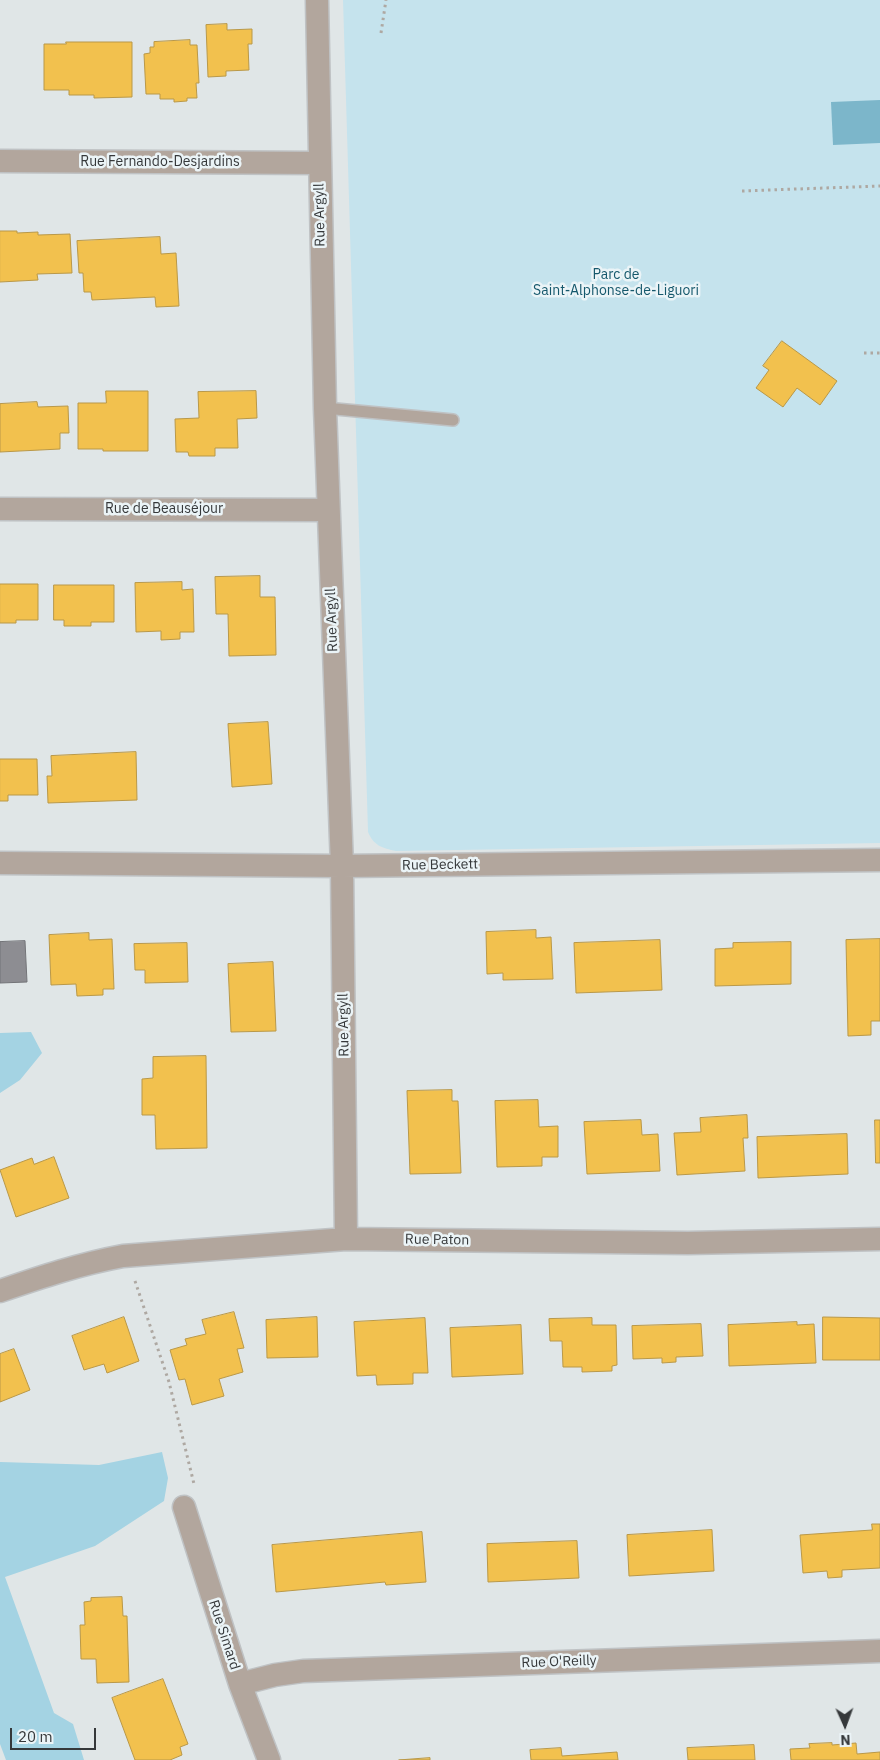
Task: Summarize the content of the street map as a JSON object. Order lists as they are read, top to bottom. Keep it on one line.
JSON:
{"streets":{"street":["Rue Fernando-Desjardins","Rue Argyll","Rue de Beauséjour","Rue Beckett","Rue Paton","Rue Simard","Rue O'Reilly"]},"crossings":[["Rue Fernando-Desjardins","Rue Argyll"],["Rue Argyll","Rue de Beauséjour"],["Rue Argyll","Rue Beckett"],["Rue Argyll","Rue Paton"],["Rue Simard","Rue O'Reilly"]],"parks":["Parc de Saint-Alphonse-de-Liguori"],"scale_bar":"20 m","north":"bottom"}
